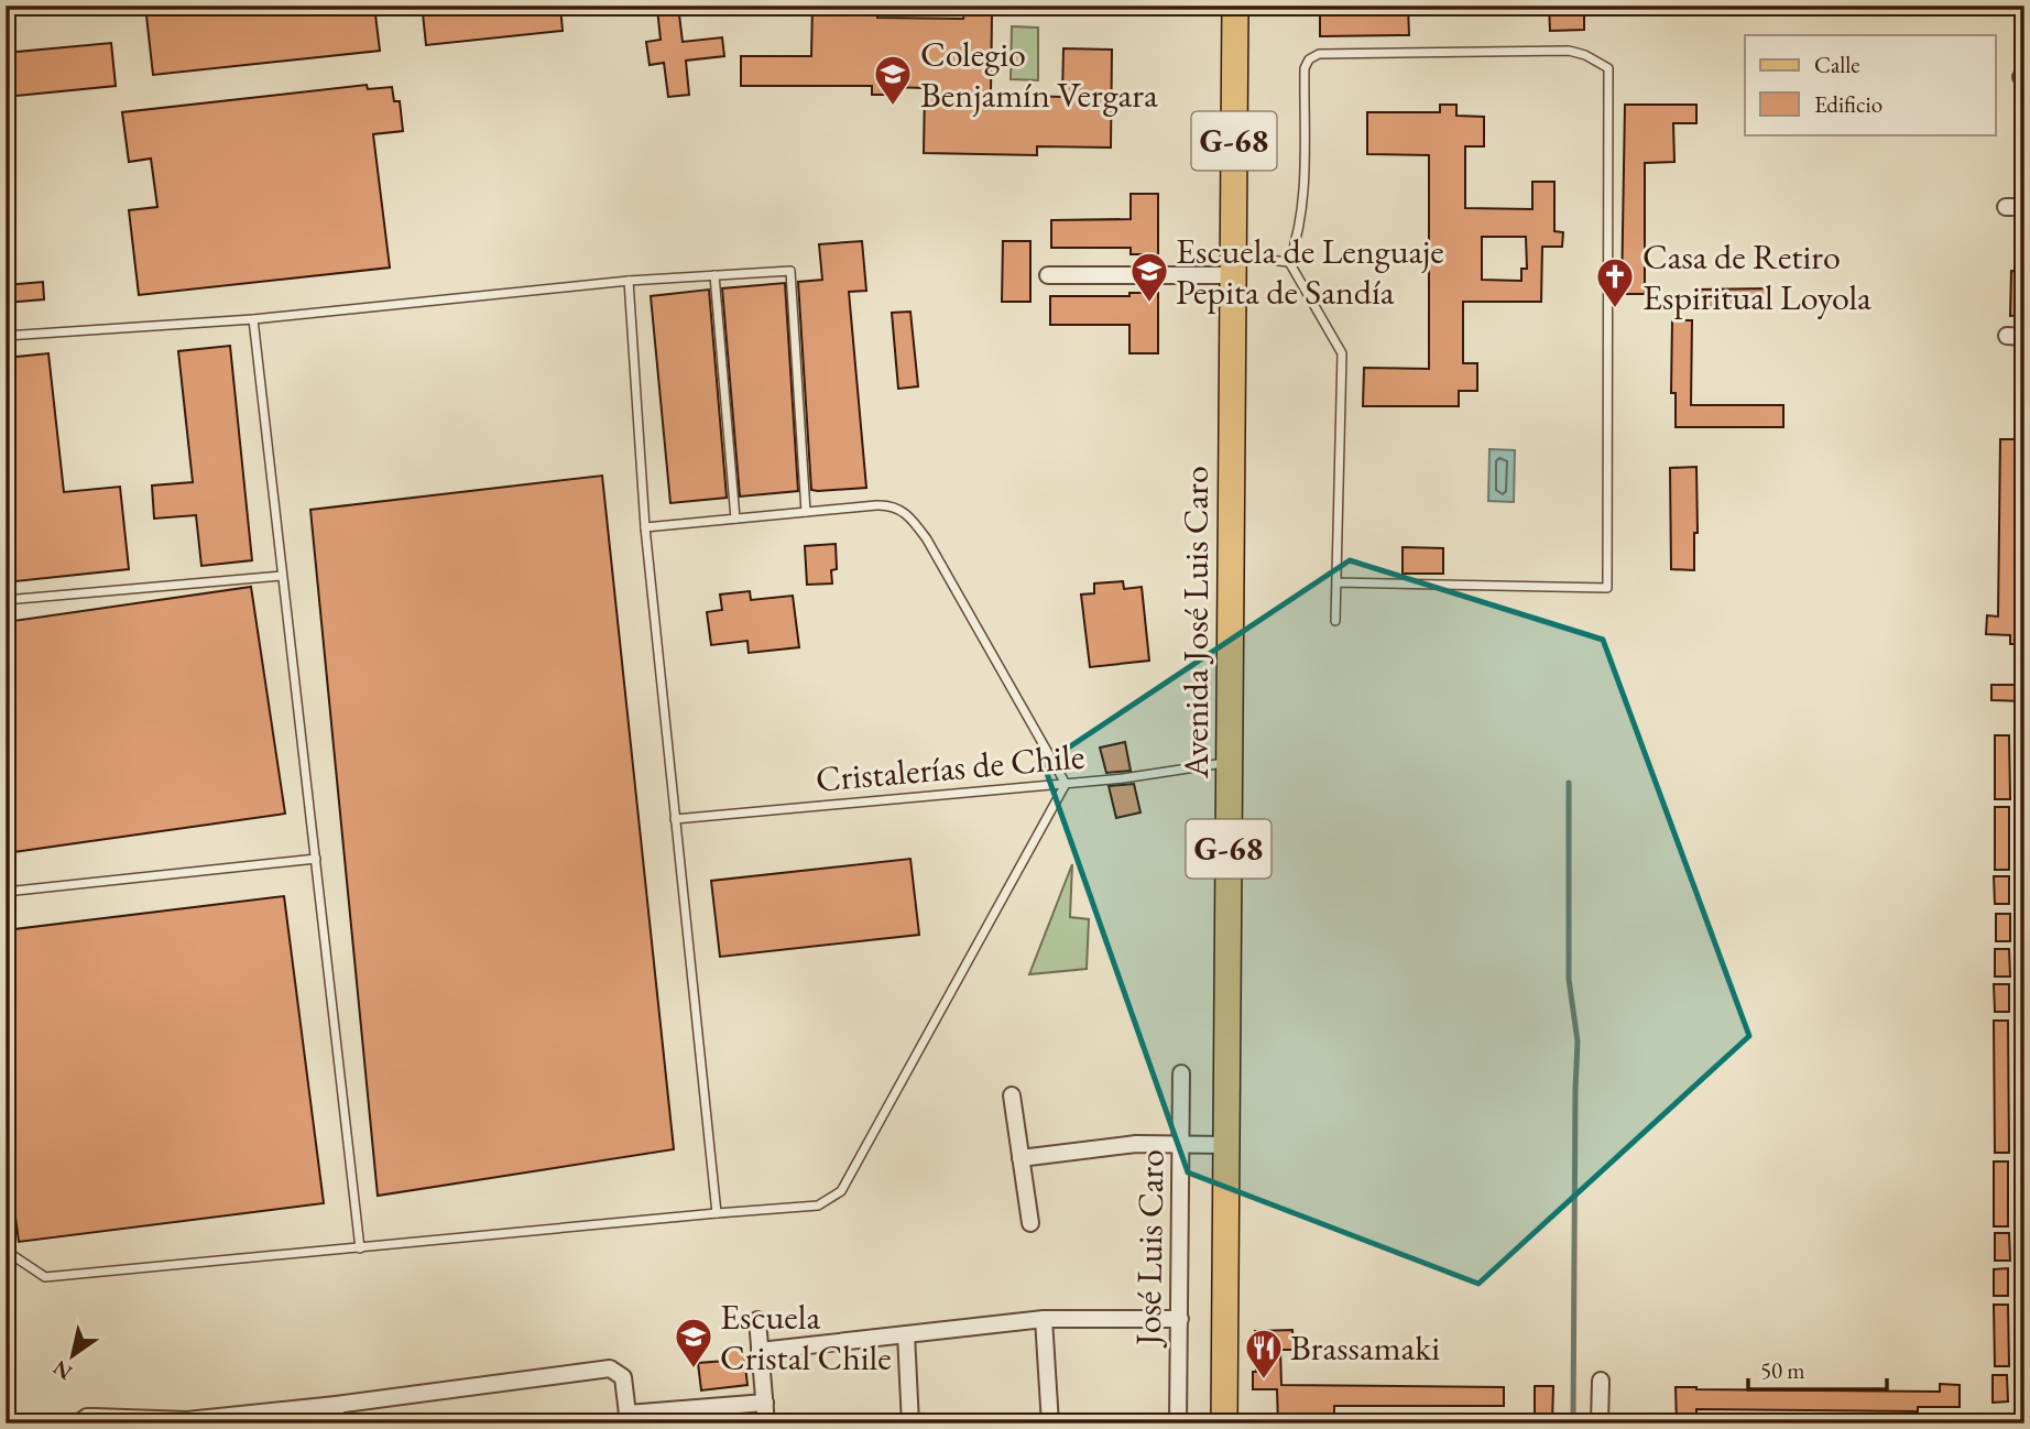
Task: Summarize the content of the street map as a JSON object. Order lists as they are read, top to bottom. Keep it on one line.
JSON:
{"streets":{"main road":["G-68","Avenida José Luis Caro"],"street":["José Luis Caro"],"lane":["Cristalerías de Chile"]},"crossings":[["Avenida José Luis Caro","Cristalerías de Chile"]],"places":{"school or university":["Colegio Benjamín Vergara","Escuela de Lenguaje Pepita de Sandía","Escuela Cristal Chile"],"church":["Casa de Retiro Espiritual Loyola"],"restaurant":["Brassamaki"]},"legend":["Calle","Edificio"],"scale_bar":"50 m","north":"bottom left"}
